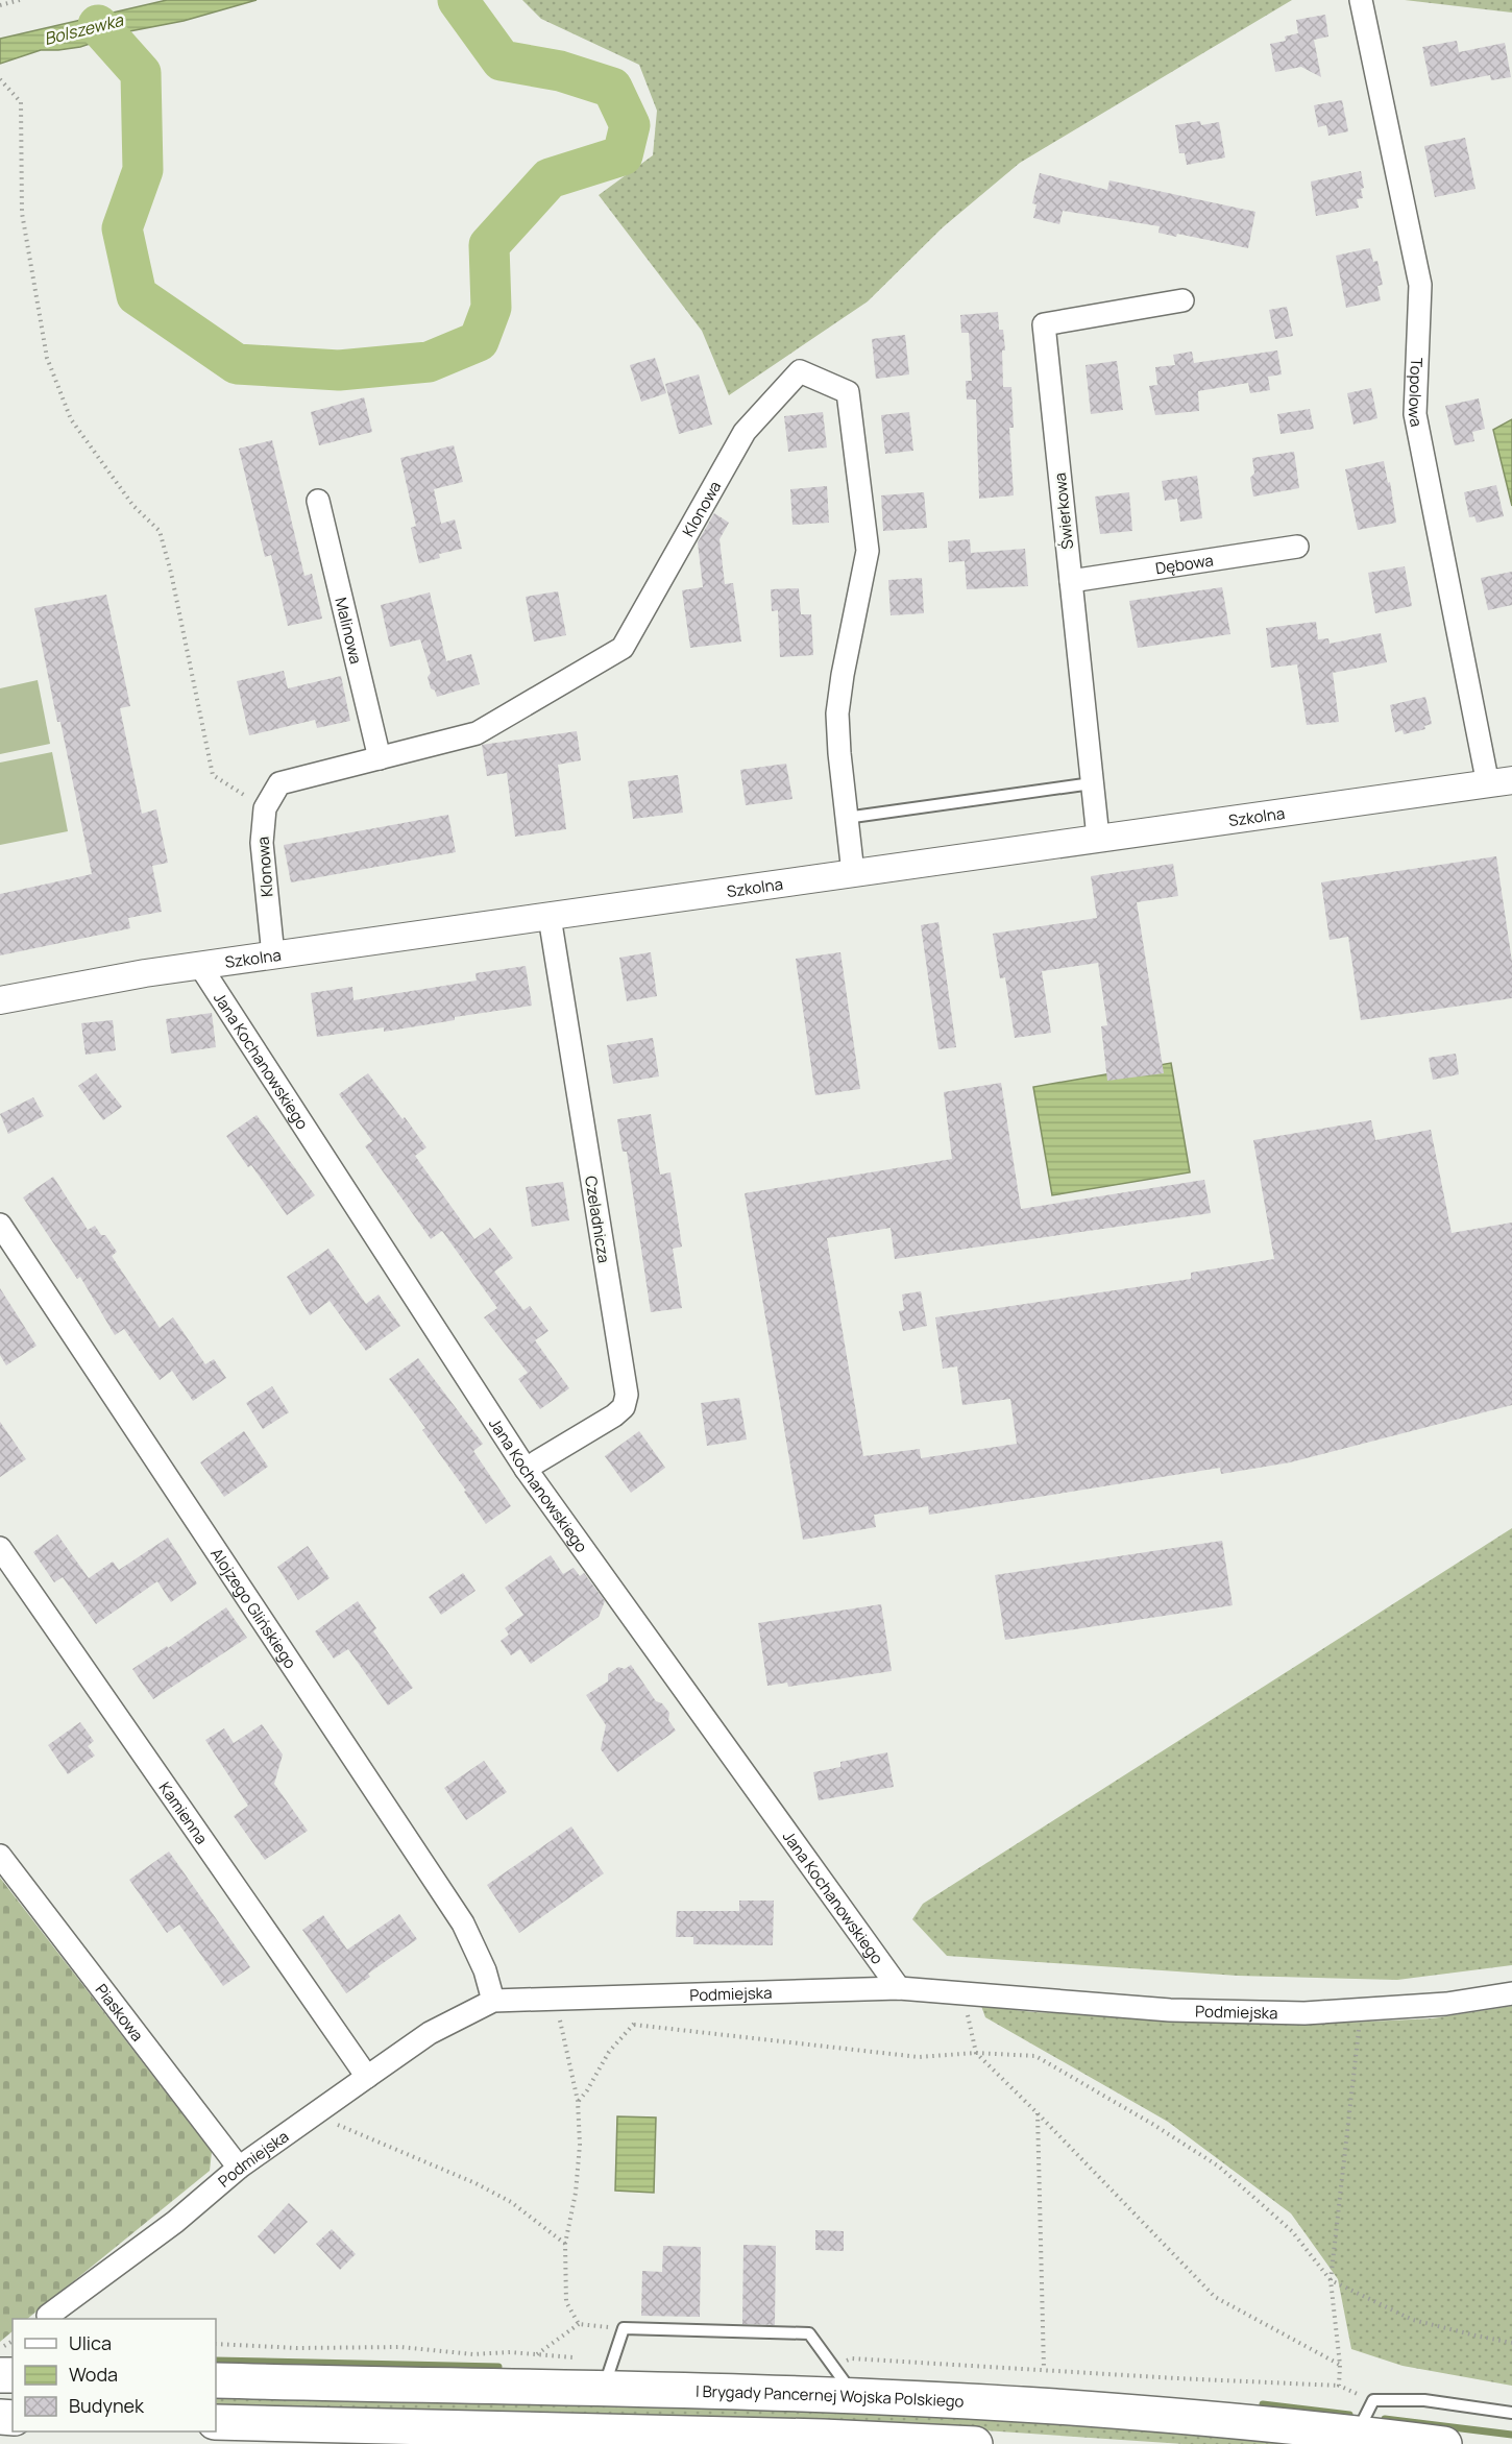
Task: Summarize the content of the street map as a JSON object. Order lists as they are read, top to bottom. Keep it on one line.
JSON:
{"streets":{"main road":["I Brygady Pancernej Wojska Polskiego"],"street":["Topolowa","Klonowa","Świerkowa","Dębowa","Malinowa","Szkolna","Jana Kochanowskiego","Czeladnicza","Alojzego Glińskiego","Kamienna","Podmiejska","Piaskowa"]},"crossings":[["Topolowa","Szkolna"],["Klonowa","Malinowa"],["Klonowa","Szkolna"],["Świerkowa","Dębowa"],["Świerkowa","Szkolna"],["Szkolna","Jana Kochanowskiego"],["Szkolna","Czeladnicza"],["Jana Kochanowskiego","Czeladnicza"],["Jana Kochanowskiego","Podmiejska"],["Alojzego Glińskiego","Podmiejska"],["Kamienna","Podmiejska"],["Podmiejska","Piaskowa"]],"water":["Bolszewka"],"legend":["Ulica","Woda","Budynek"]}
